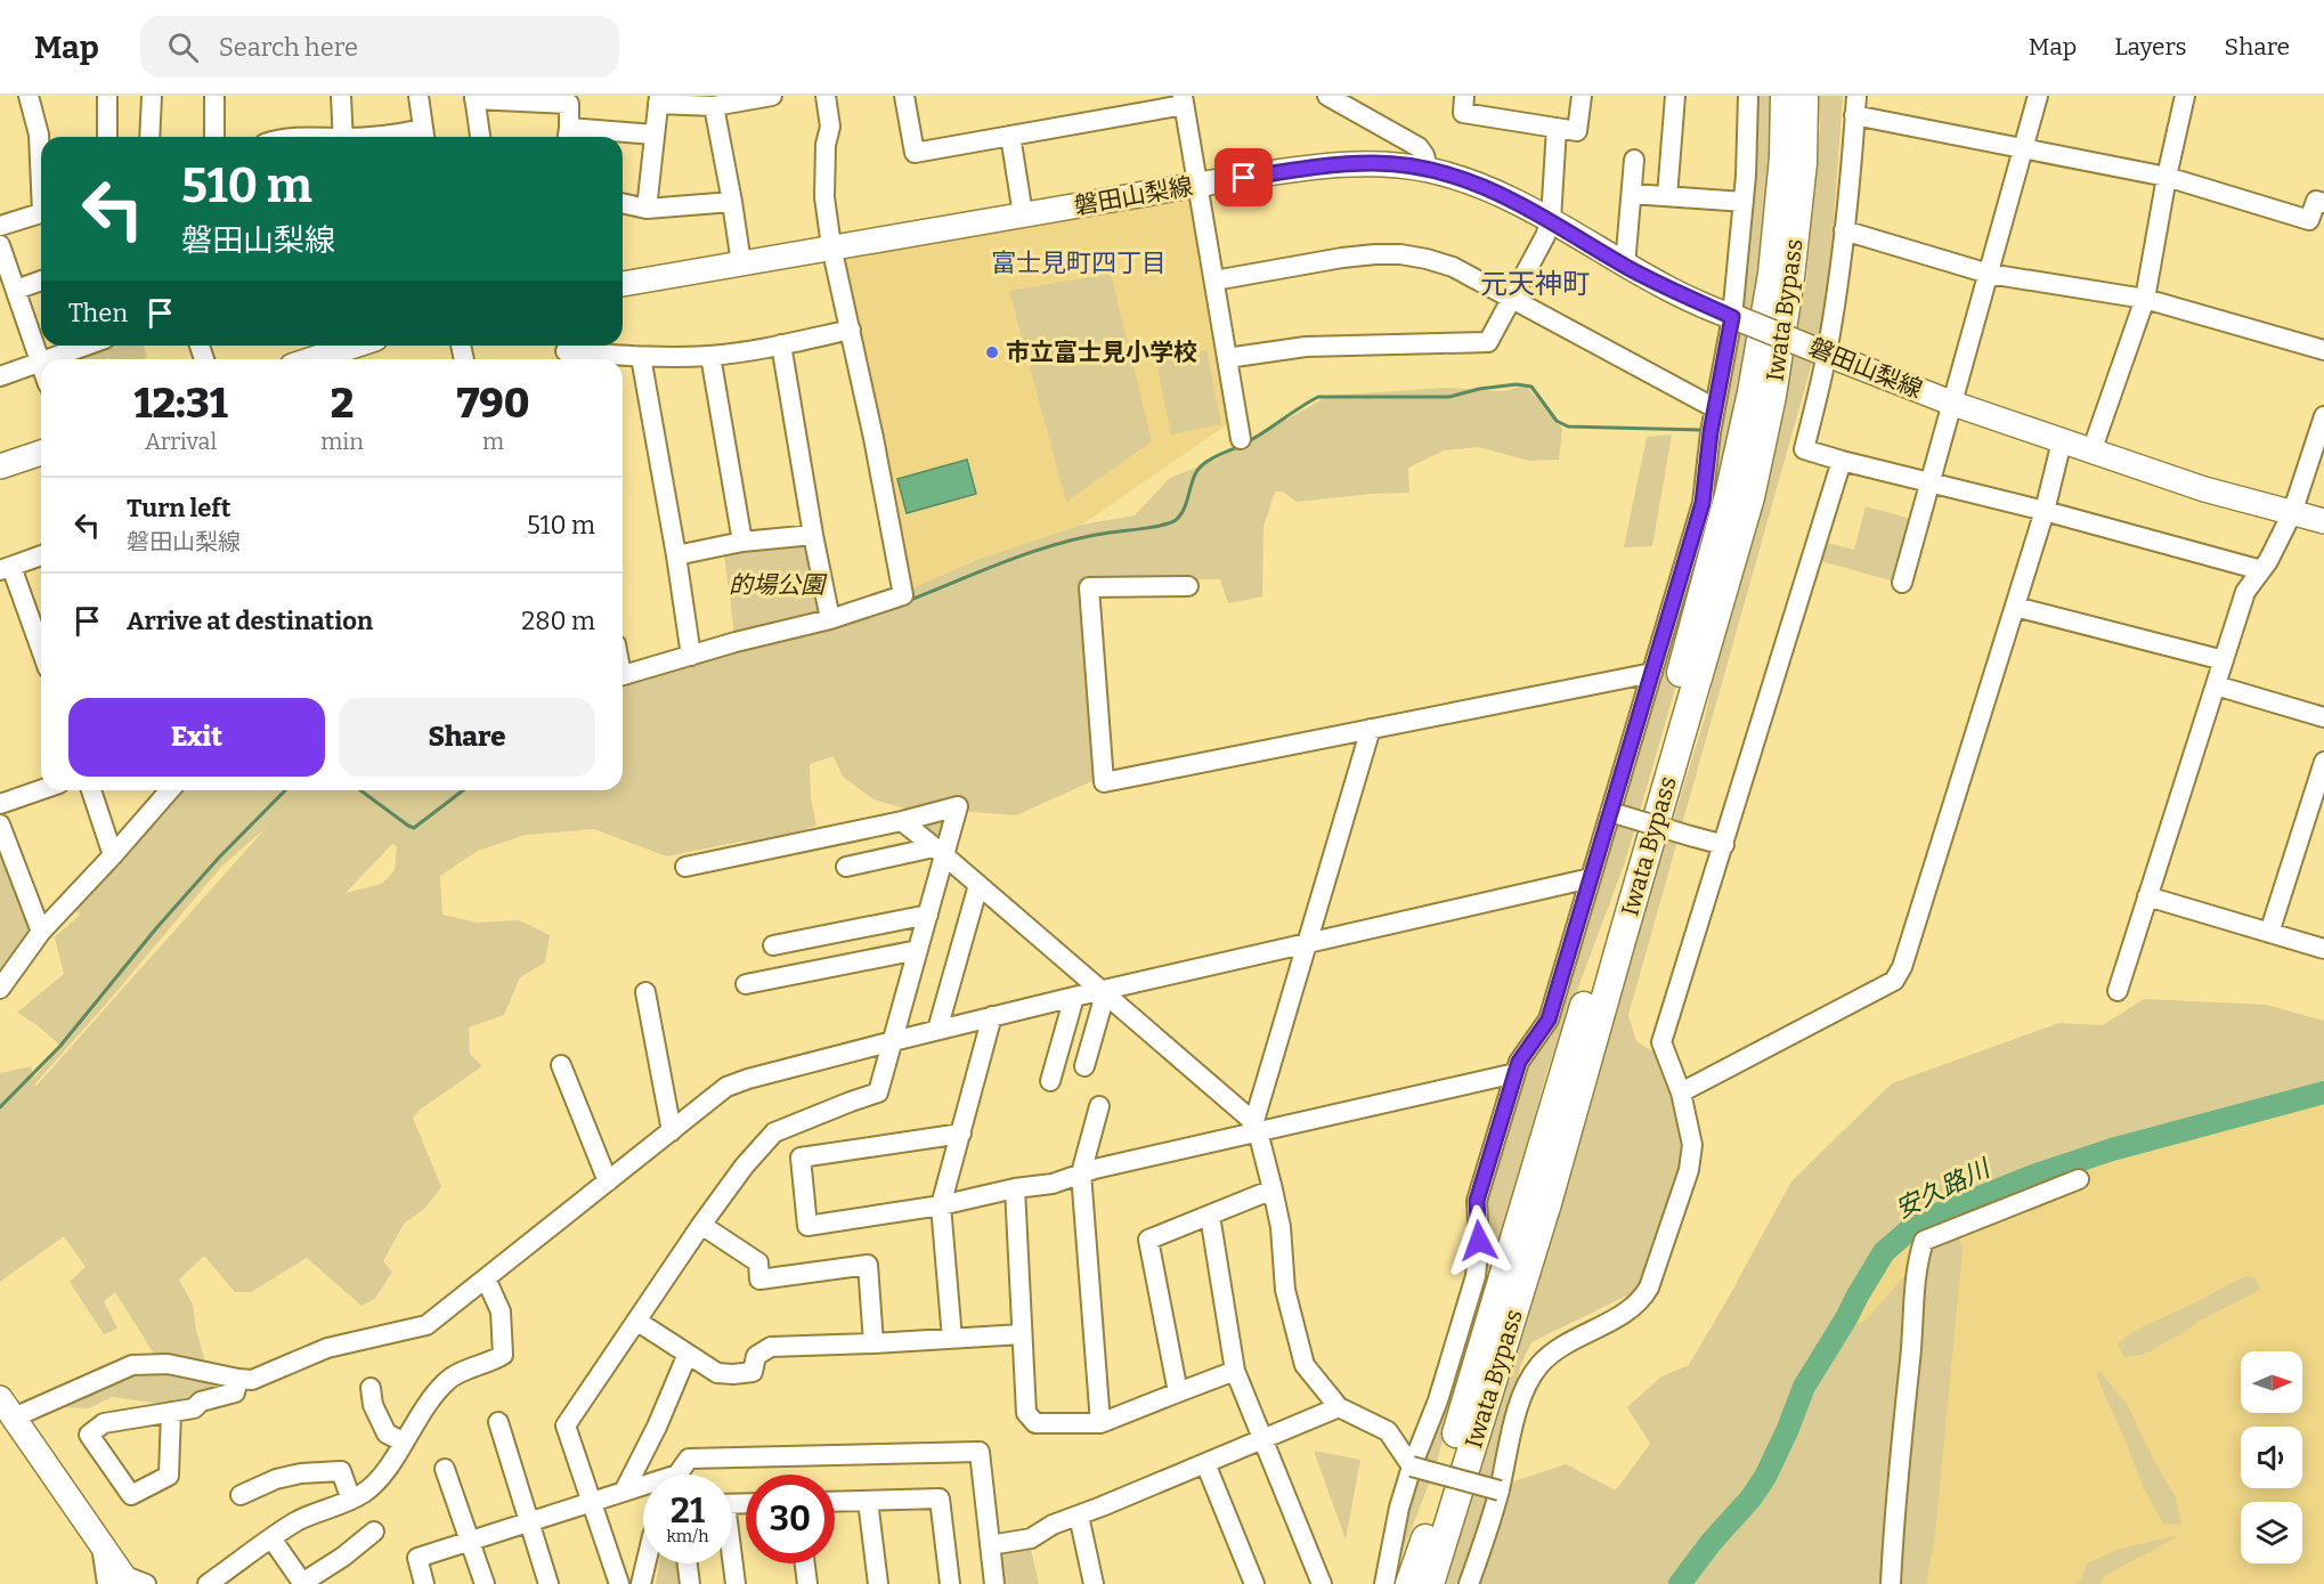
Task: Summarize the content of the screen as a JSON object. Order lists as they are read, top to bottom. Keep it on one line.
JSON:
{"streets":{"highway":["Iwata Bypass"],"main road":["磐田山梨線"]},"districts":["富士見町四丁目","元天神町"],"water":["安久路川"],"parks":["的場公園"],"places":["市立富士見小学校"],"north":"right","page":{"header":"Map","search":"Search here","nav":["Map","Layers","Share"],"turn":["510 m","磐田山梨線"],"then":"Then","eta":["12:31","Arrival","2","min","790","m"],"list":[{"name":"Turn left","note":"磐田山梨線","value":"510 m"},{"name":"Arrive at destination","value":"280 m"}],"buttons":["Exit","Share"],"speed":"21 km/h","limit":"30"}}
